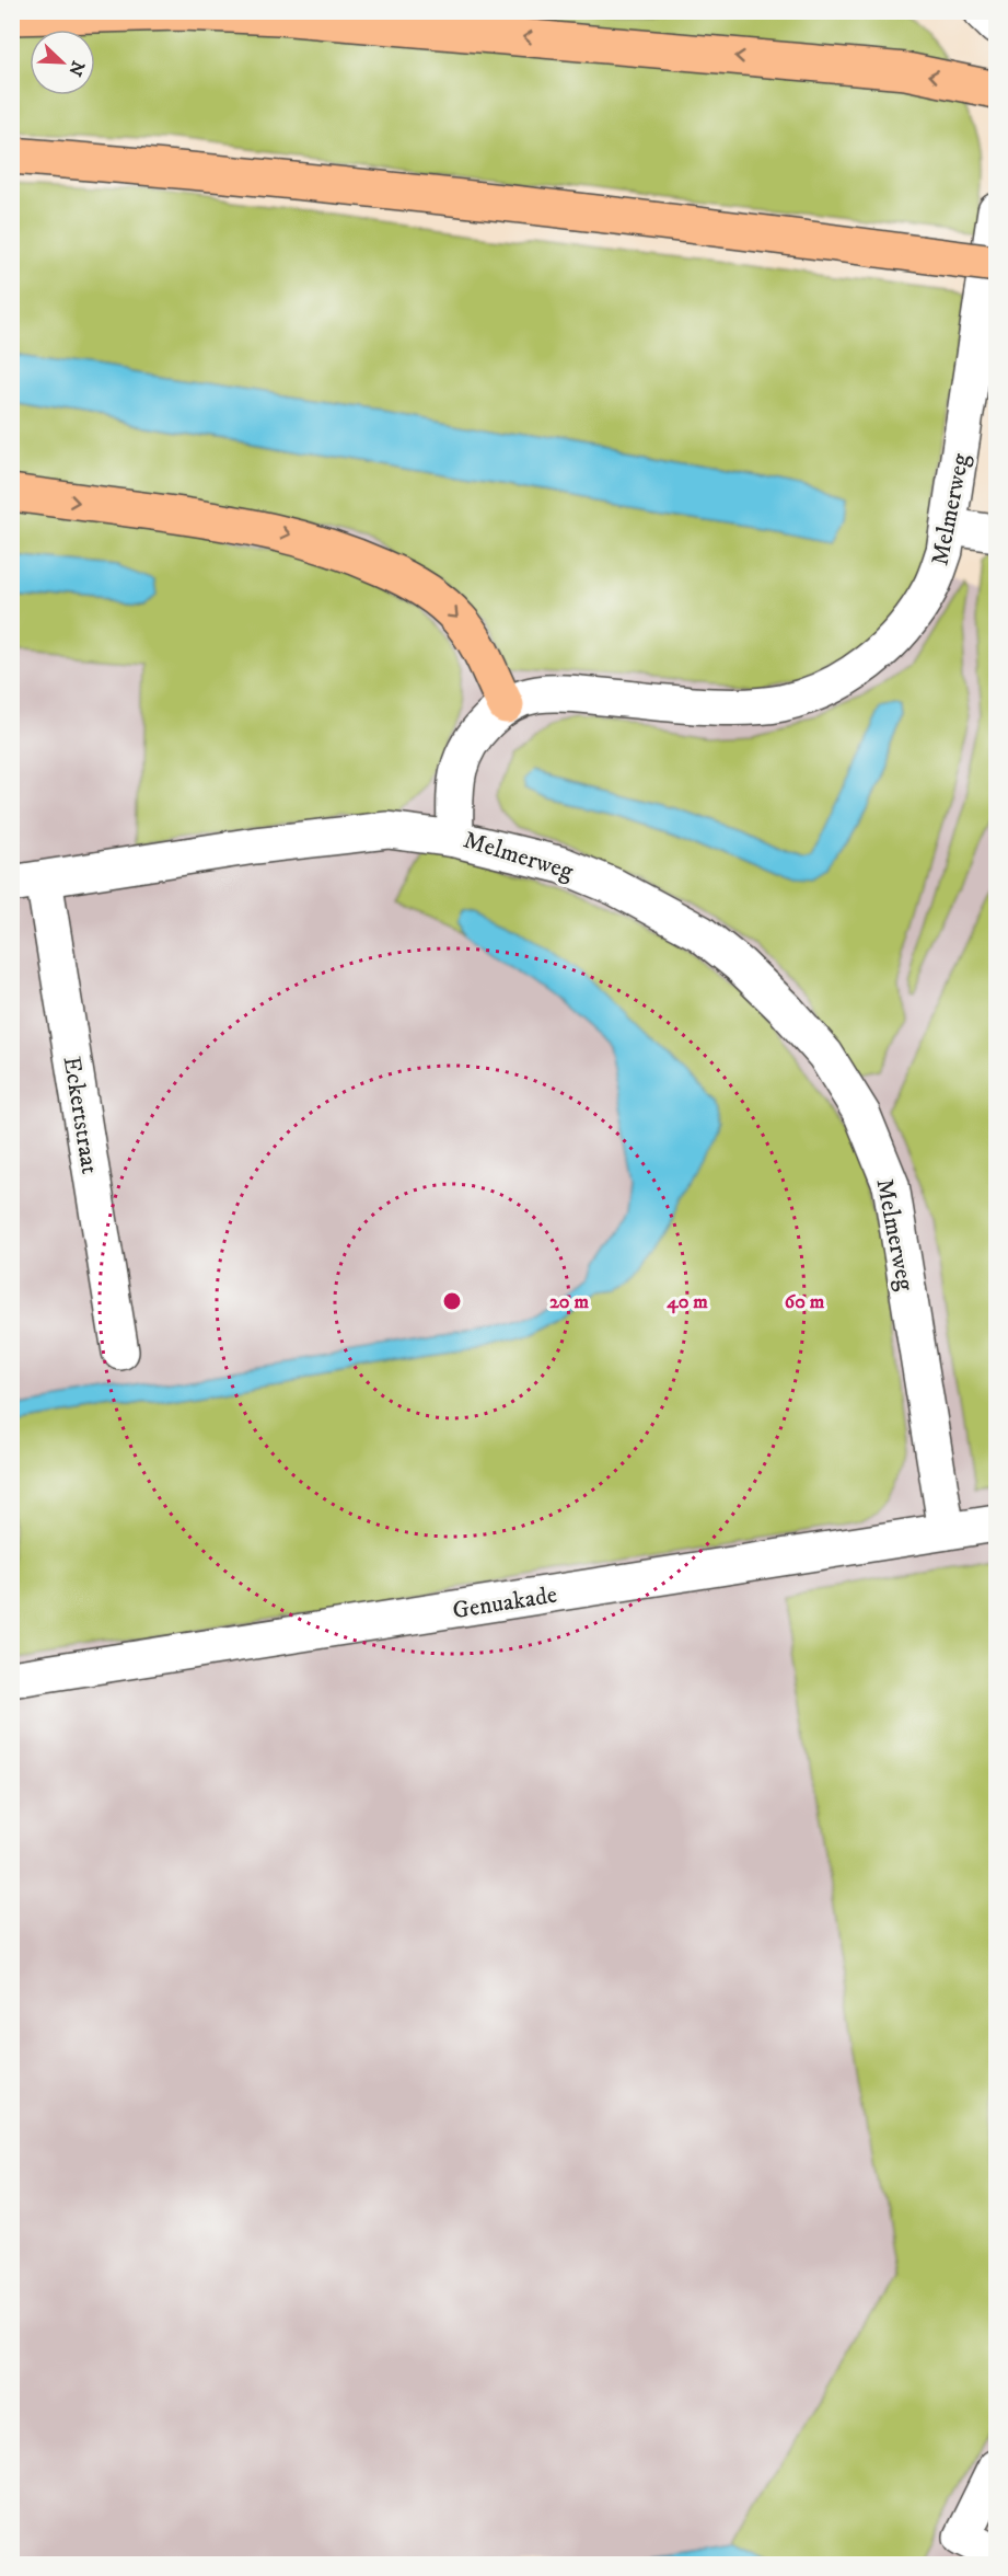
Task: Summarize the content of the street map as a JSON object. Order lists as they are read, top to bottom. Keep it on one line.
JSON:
{"streets":{"street":["Melmerweg","Eckertstraat","Genuakade"]},"crossings":[["Melmerweg","Eckertstraat"],["Melmerweg","Genuakade"]],"north":"bottom right","rings":["20 m","40 m","60 m"]}
